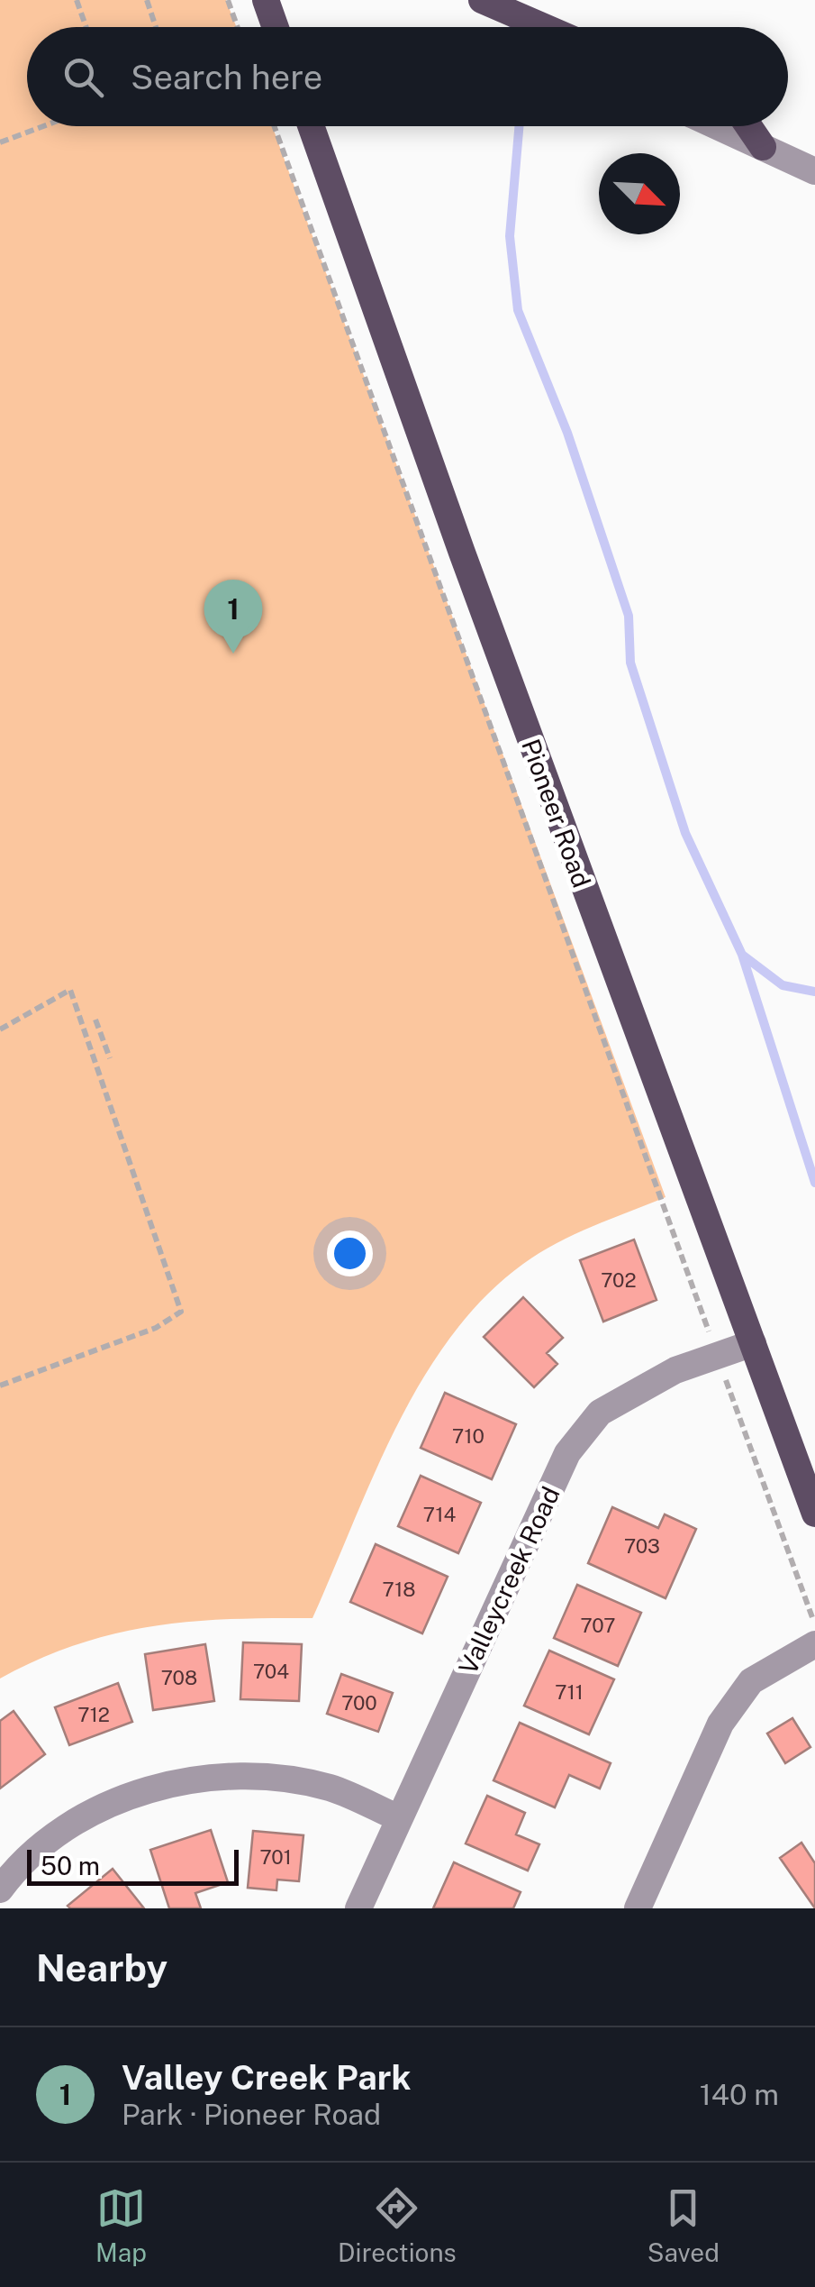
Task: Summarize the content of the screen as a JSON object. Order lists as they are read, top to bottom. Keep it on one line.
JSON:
{"streets":{"main road":["Pioneer Road"],"street":["Valleycreek Road"]},"crossings":[["Pioneer Road","Valleycreek Road"]],"house_numbers":["702","710","714","703","718","707","704","708","711","700","712","701"],"scale_bar":"50 m","north":"bottom right","page":{"search":"Search here","pins":"1","scale":"50 m","heading":"Nearby","list":[{"mark":"1","name":"Valley Creek Park","note":"Park · Pioneer Road","value":"140 m"}],"nav":["Map","Directions","Saved"]}}
